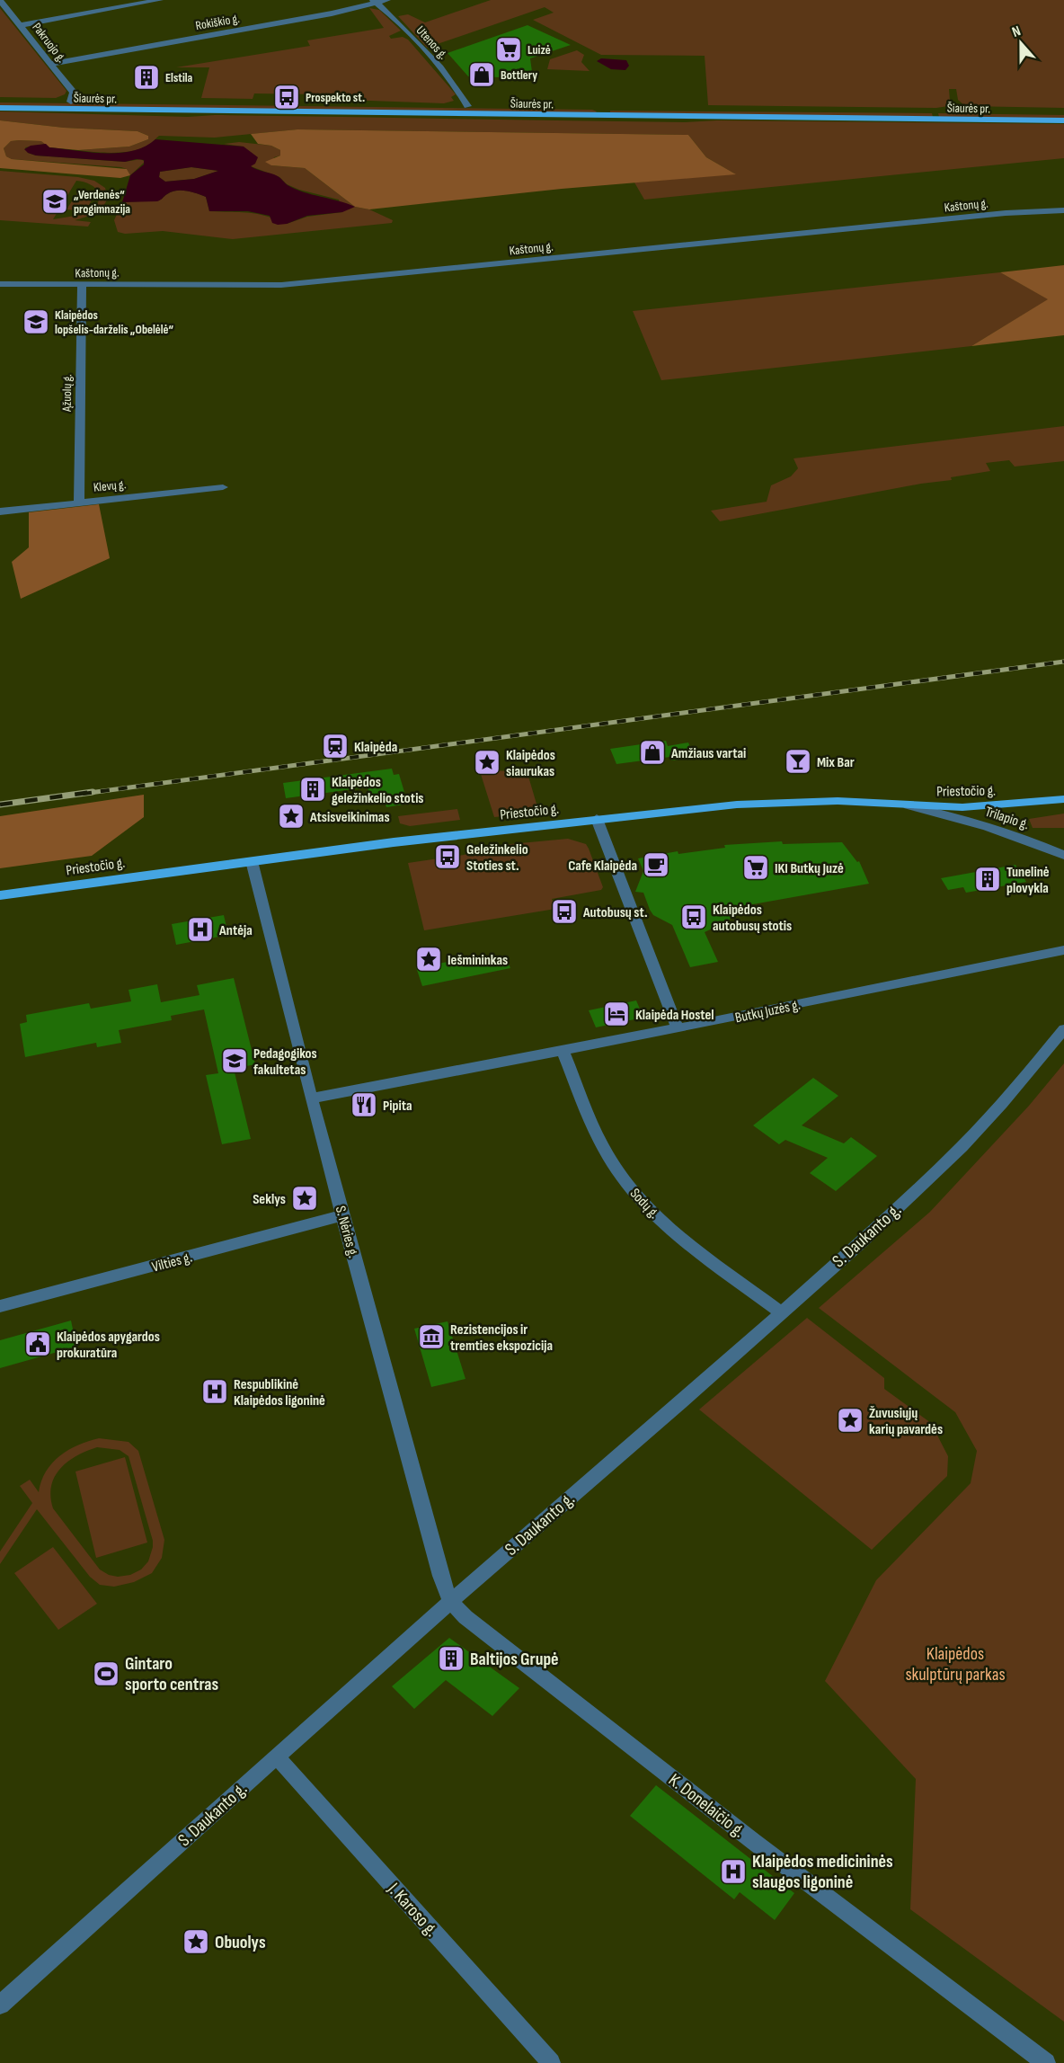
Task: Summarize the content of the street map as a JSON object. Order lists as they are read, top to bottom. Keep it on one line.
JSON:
{"streets":{"main road":["Šiaurės pr.","Priestočio g."],"street":["Rokiškio g.","Pakruojo g.","Utenos g.","Kaštonų g.","Ąžuolų g.","Klevų g.","Trilapio g.","Butkų Juzės g.","Sodų g.","S. Nėries g.","S. Daukanto g.","Vilties g.","K. Donelaičio g.","J. Karoso g."]},"crossings":[["Rokiškio g.","Pakruojo g."],["Rokiškio g.","Utenos g."],["Pakruojo g.","Šiaurės pr."],["Utenos g.","Šiaurės pr."],["Kaštonų g.","Ąžuolų g."],["Ąžuolų g.","Klevų g."],["Priestočio g.","Trilapio g."],["Priestočio g.","S. Nėries g."],["Butkų Juzės g.","Sodų g."],["Butkų Juzės g.","S. Nėries g."],["Sodų g.","S. Daukanto g."],["S. Nėries g.","S. Daukanto g."],["S. Nėries g.","Vilties g."],["S. Nėries g.","K. Donelaičio g."],["S. Daukanto g.","K. Donelaičio g."],["S. Daukanto g.","J. Karoso g."]],"parks":["Klaipėdos skulptūrų parkas"],"places":{"supermarket":["Luizė","IKI Butkų Juzė"],"shop":["Bottlery","Amžiaus vartai"],"building":["Elstila","Klaipėdos geležinkelio stotis","Tunelinė plovykla","Baltijos Grupė"],"bus stop":["Prospekto st.","Geležinkelio Stoties st.","Autobusų st.","Klaipėdos autobusų stotis"],"school or university":["„Verdenės“ progimnazija","Klaipėdos lopšelis-darželis „Obelėlė“","Pedagogikos fakultetas"],"station":["Klaipėda"],"bar":["Mix Bar"],"place":["Klaipėdos siaurukas","Atsisveikinimas","Iešmininkas","Seklys","Žuvusiųjų karių pavardės","Obuolys"],"cafe":["Cafe Klaipėda"],"hospital":["Antėja","Respublikinė Klaipėdos ligoninė","Klaipėdos medicininės slaugos ligoninė"],"hotel":["Klaipėda Hostel"],"restaurant":["Pipita"],"museum":["Rezistencijos ir tremties ekspozicija"],"public building":["Klaipėdos apygardos prokuratūra"],"sports":["Gintaro sporto centras"]},"north":"top"}
